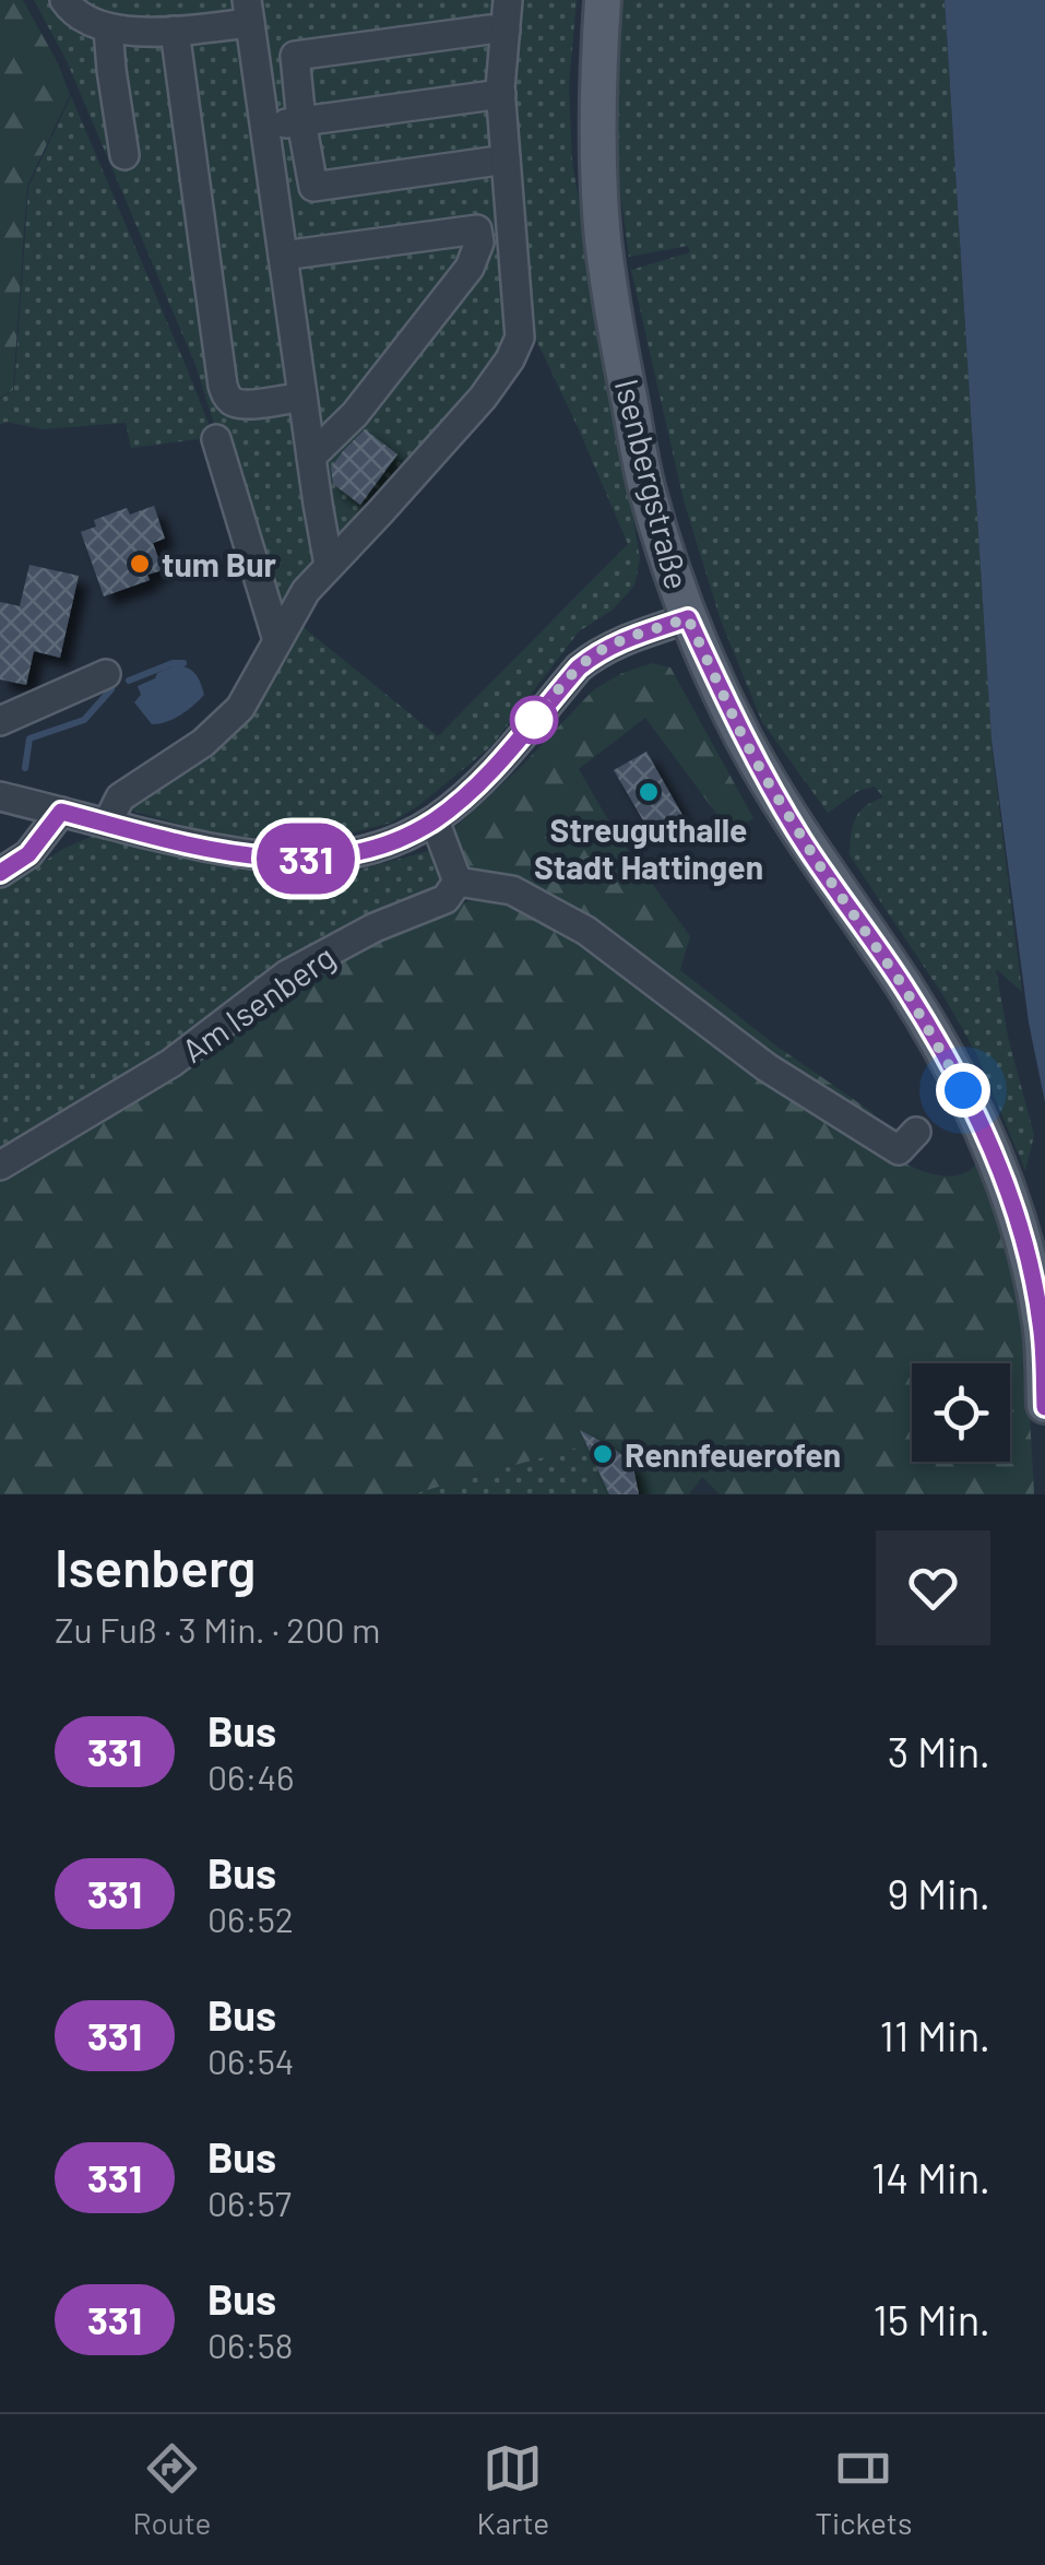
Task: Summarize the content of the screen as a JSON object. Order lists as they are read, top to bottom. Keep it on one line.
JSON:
{"streets":{"main road":["Isenbergstraße"],"street":["Am Isenberg"]},"places":["tum Bur","Streuguthalle Stadt Hattingen","Rennfeuerofen"],"lines":["bus line 331"],"page":{"on_map":"331","heading":["Isenberg","Zu Fuß · 3 Min. · 200 m"],"list":[{"mark":"331","name":"Bus","note":"06:46","value":"3 Min."},{"mark":"331","name":"Bus","note":"06:52","value":"9 Min."},{"mark":"331","name":"Bus","note":"06:54","value":"11 Min."},{"mark":"331","name":"Bus","note":"06:57","value":"14 Min."},{"mark":"331","name":"Bus","note":"06:58","value":"15 Min."}],"tabs":["Route","Karte","Tickets"]}}
